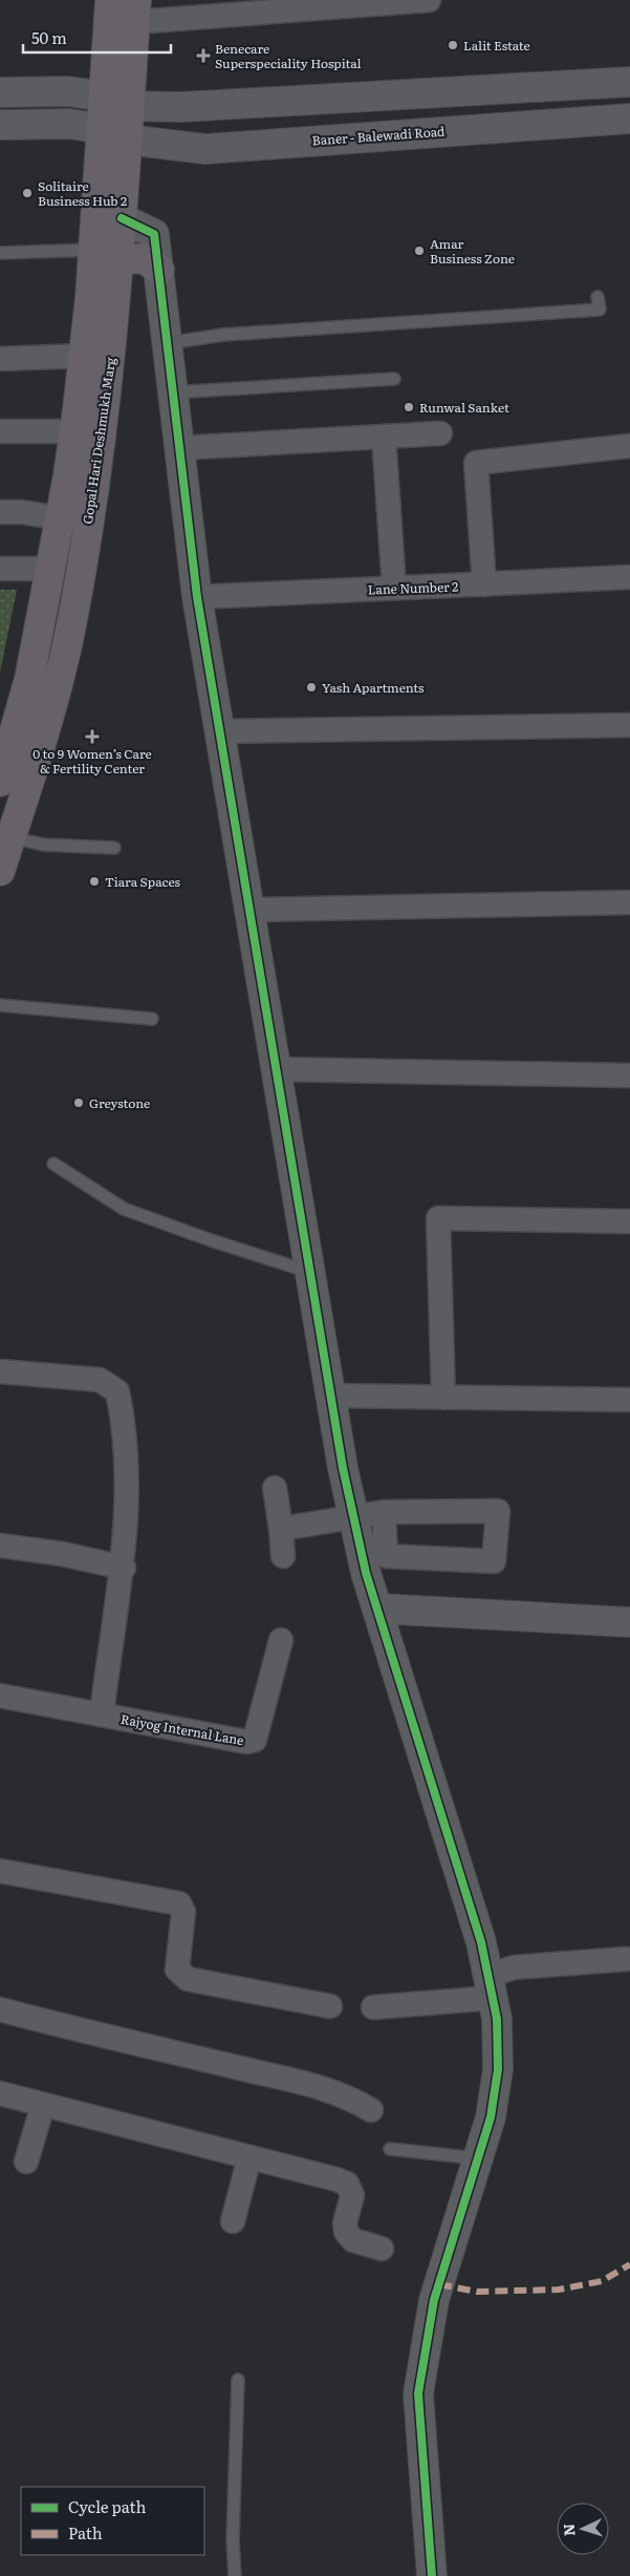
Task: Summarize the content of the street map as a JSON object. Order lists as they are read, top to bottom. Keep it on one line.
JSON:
{"streets":{"main road":["Gopal Hari Deshmukh Marg"],"street":["Baner - Balewadi Road","Lane Number 2","Rajyog Internal Lane"]},"crossings":[["Baner - Balewadi Road","Gopal Hari Deshmukh Marg"]],"places":{"other":["Lalit Estate","Solitaire Business Hub 2","Amar Business Zone","Runwal Sanket","Yash Apartments","Tiara Spaces","Greystone"],"health":["Benecare Superspeciality Hospital","0 to 9 Women’s Care & Fertility Center"]},"legend":["Cycle path","Path"],"scale_bar":"50 m","north":"left"}
